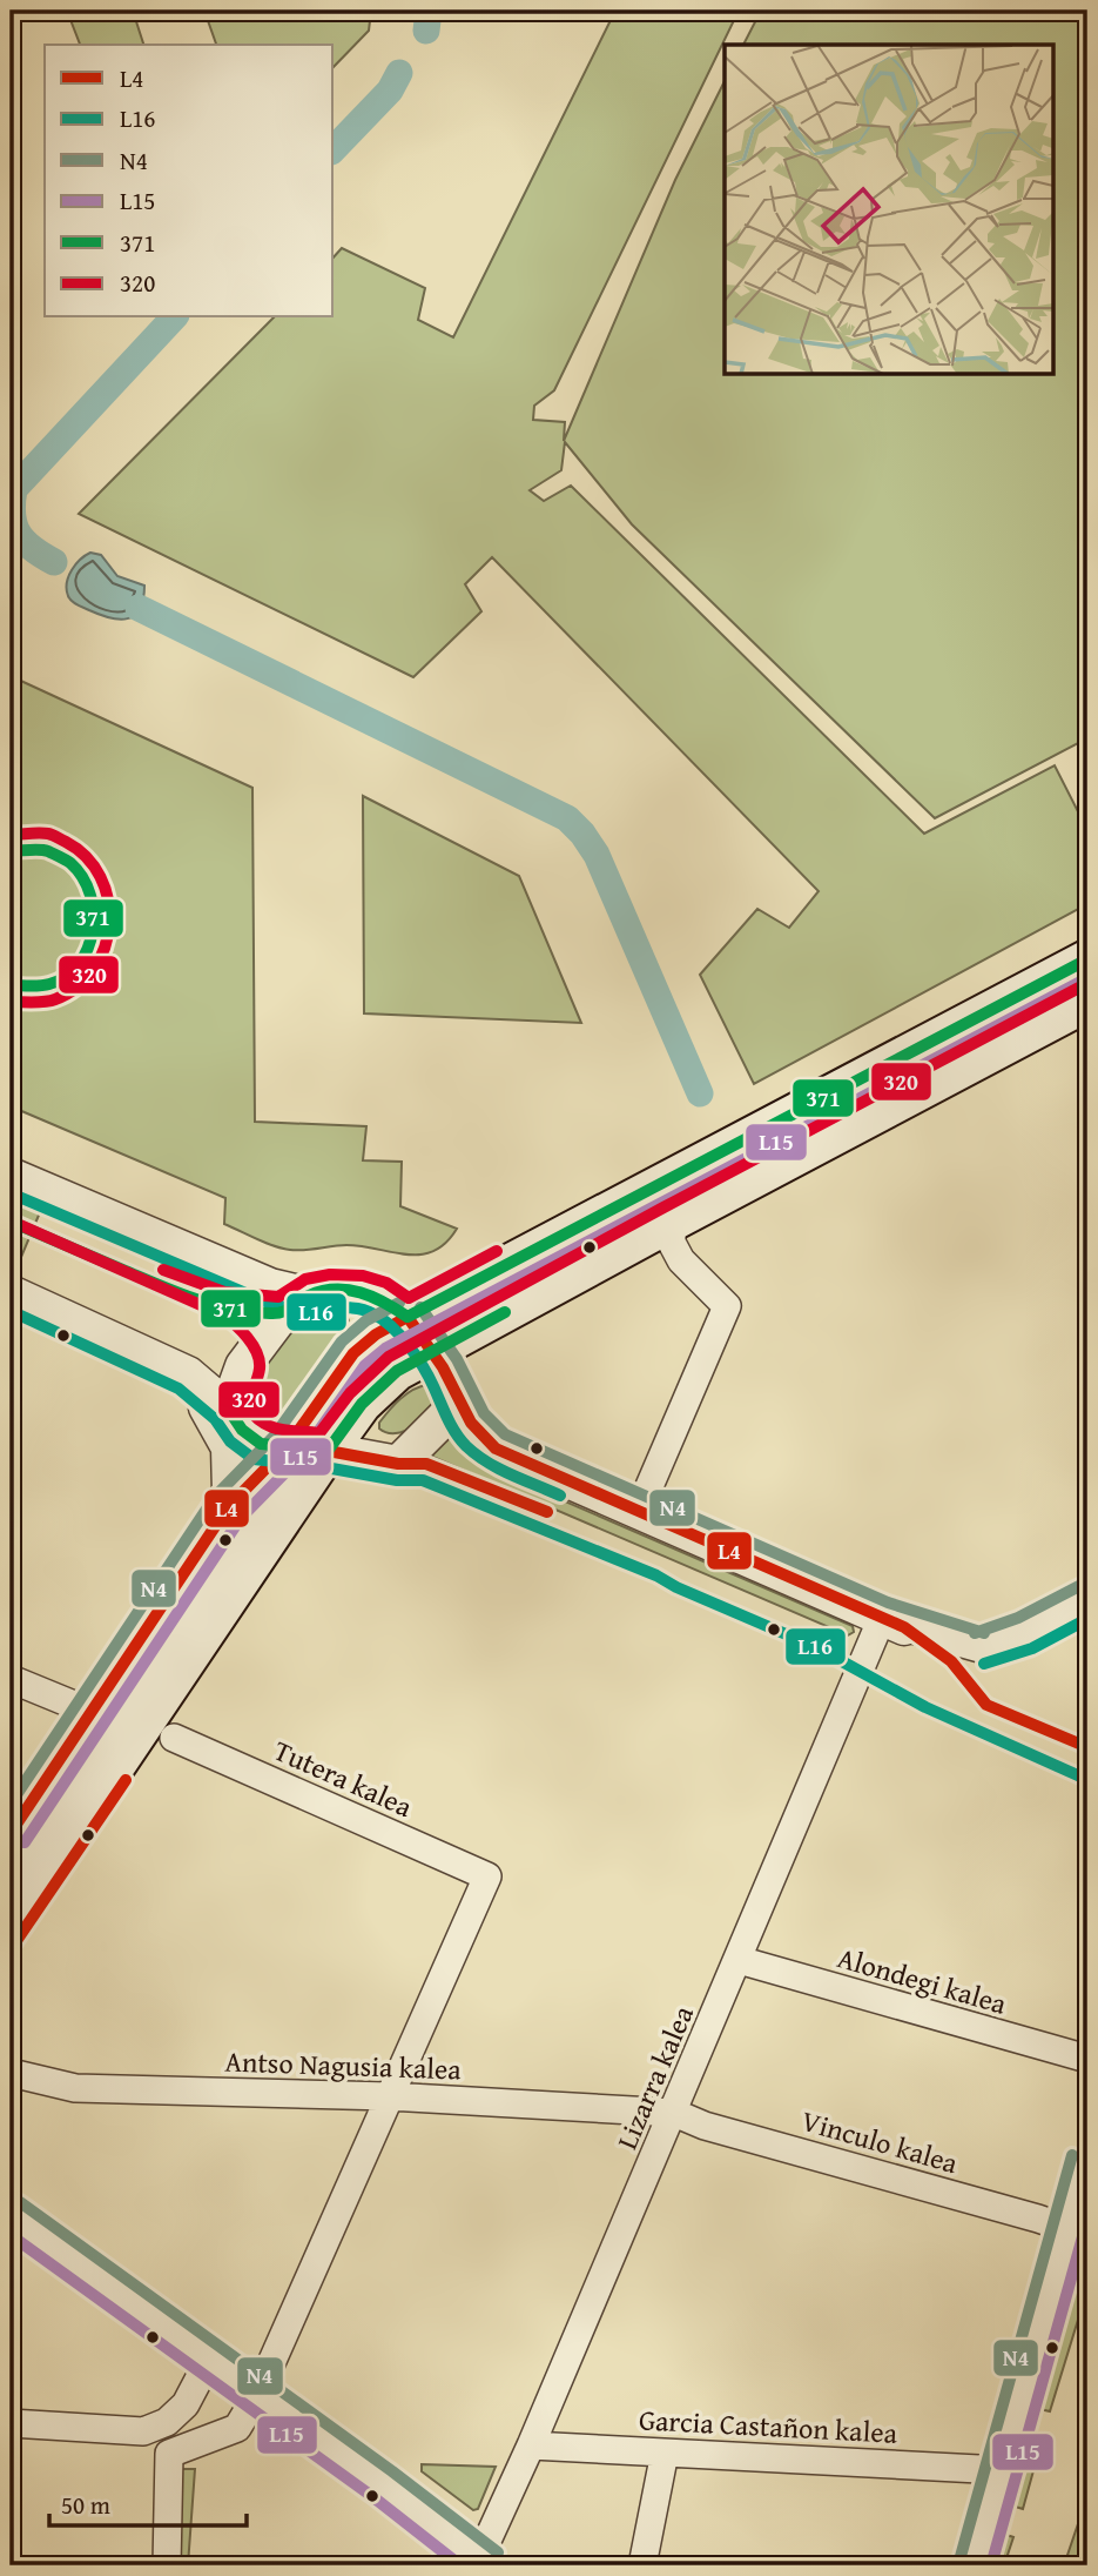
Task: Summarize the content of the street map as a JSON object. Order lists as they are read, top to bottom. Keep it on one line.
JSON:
{"streets":{"street":["Tutera kalea","Alondegi kalea","Antso Nagusia kalea","Lizarra kalea","Vinculo kalea","Garcia Castañon kalea"]},"crossings":[["Tutera kalea","Antso Nagusia kalea"],["Alondegi kalea","Lizarra kalea"],["Antso Nagusia kalea","Lizarra kalea"],["Antso Nagusia kalea","Vinculo kalea"],["Lizarra kalea","Vinculo kalea"],["Lizarra kalea","Garcia Castañon kalea"]],"lines":["transit line 320","transit line 371","transit line L15","transit line L16","transit line N4","transit line L4"],"legend":["L4","L16","N4","L15","371","320"],"scale_bar":"50 m"}
